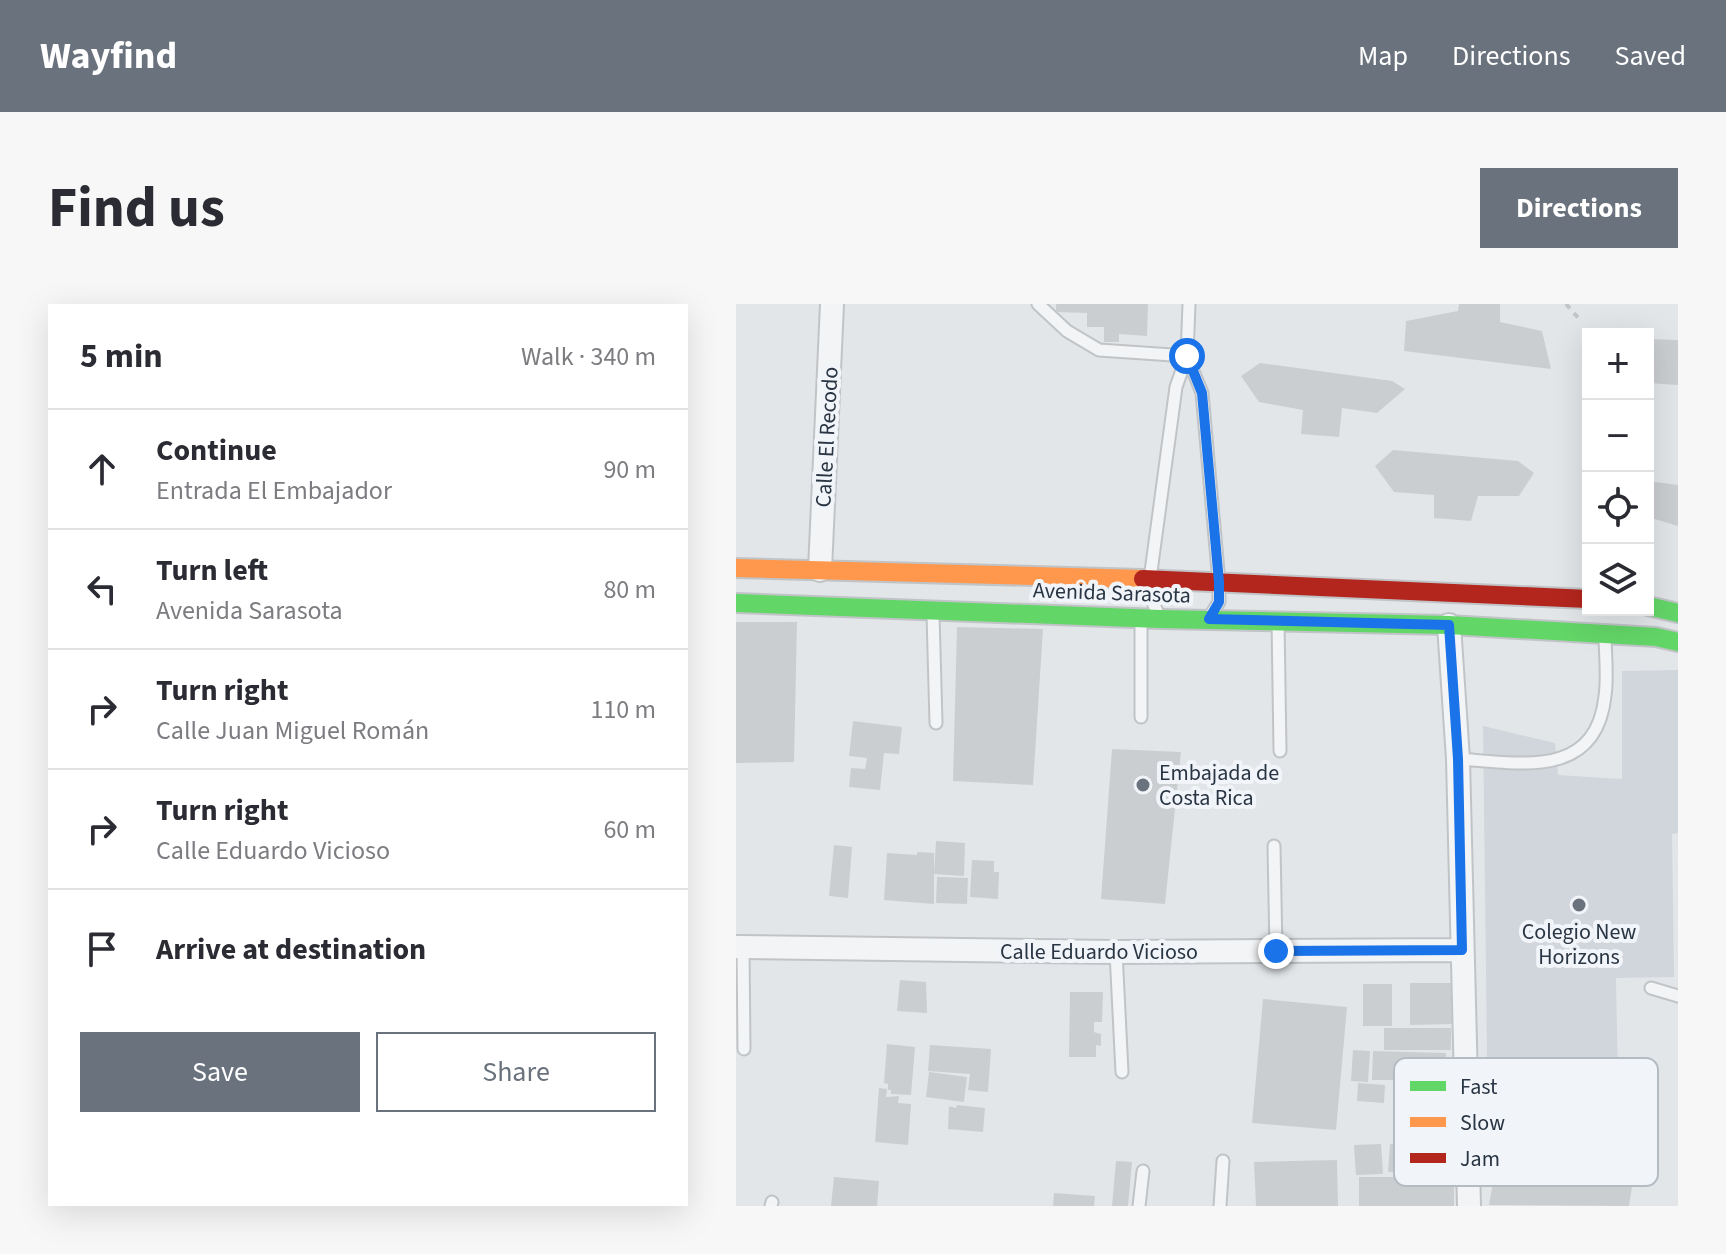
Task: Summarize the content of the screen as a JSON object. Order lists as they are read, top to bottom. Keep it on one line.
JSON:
{"streets":{"main road":["Avenida Sarasota"],"street":["Calle El Recodo","Calle Eduardo Vicioso"]},"crossings":[["Calle El Recodo","Avenida Sarasota"]],"places":["Embajada de Costa Rica","Colegio New Horizons"],"legend":["Fast","Slow","Jam"],"page":{"header":"Wayfind","nav":["Map","Directions","Saved"],"buttons":["Directions",["Save","Share"]],"title":"Find us","heading":["5 min","Walk · 340 m"],"map_buttons":["+","−"],"list":[["Continue","Entrada El Embajador","90 m"],["Turn left","Avenida Sarasota","80 m"],["Turn right","Calle Juan Miguel Román","110 m"],["Turn right","Calle Eduardo Vicioso","60 m"],"Arrive at destination"]}}
